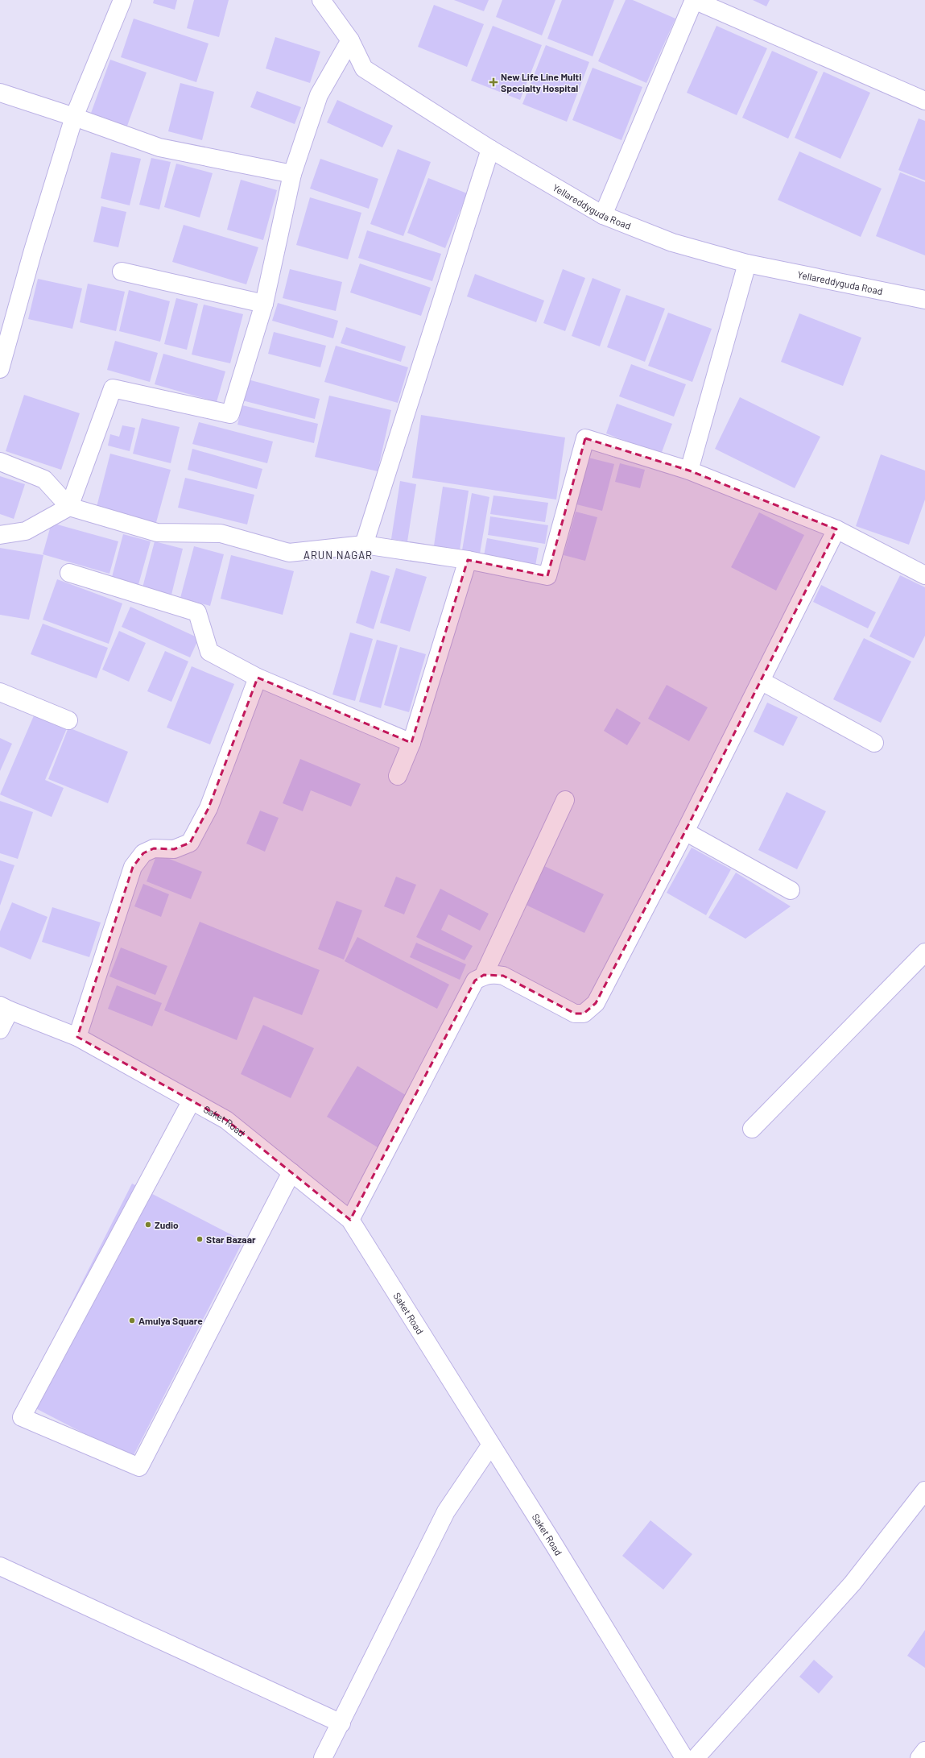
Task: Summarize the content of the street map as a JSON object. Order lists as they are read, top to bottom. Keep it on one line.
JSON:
{"streets":{"street":["Yellareddyguda Road","Saket Road"]},"districts":["ARUN NAGAR"],"places":{"health":["New Life Line Multi Specialty Hospital"],"other":["Zudio","Star Bazaar","Amulya Square"]}}
